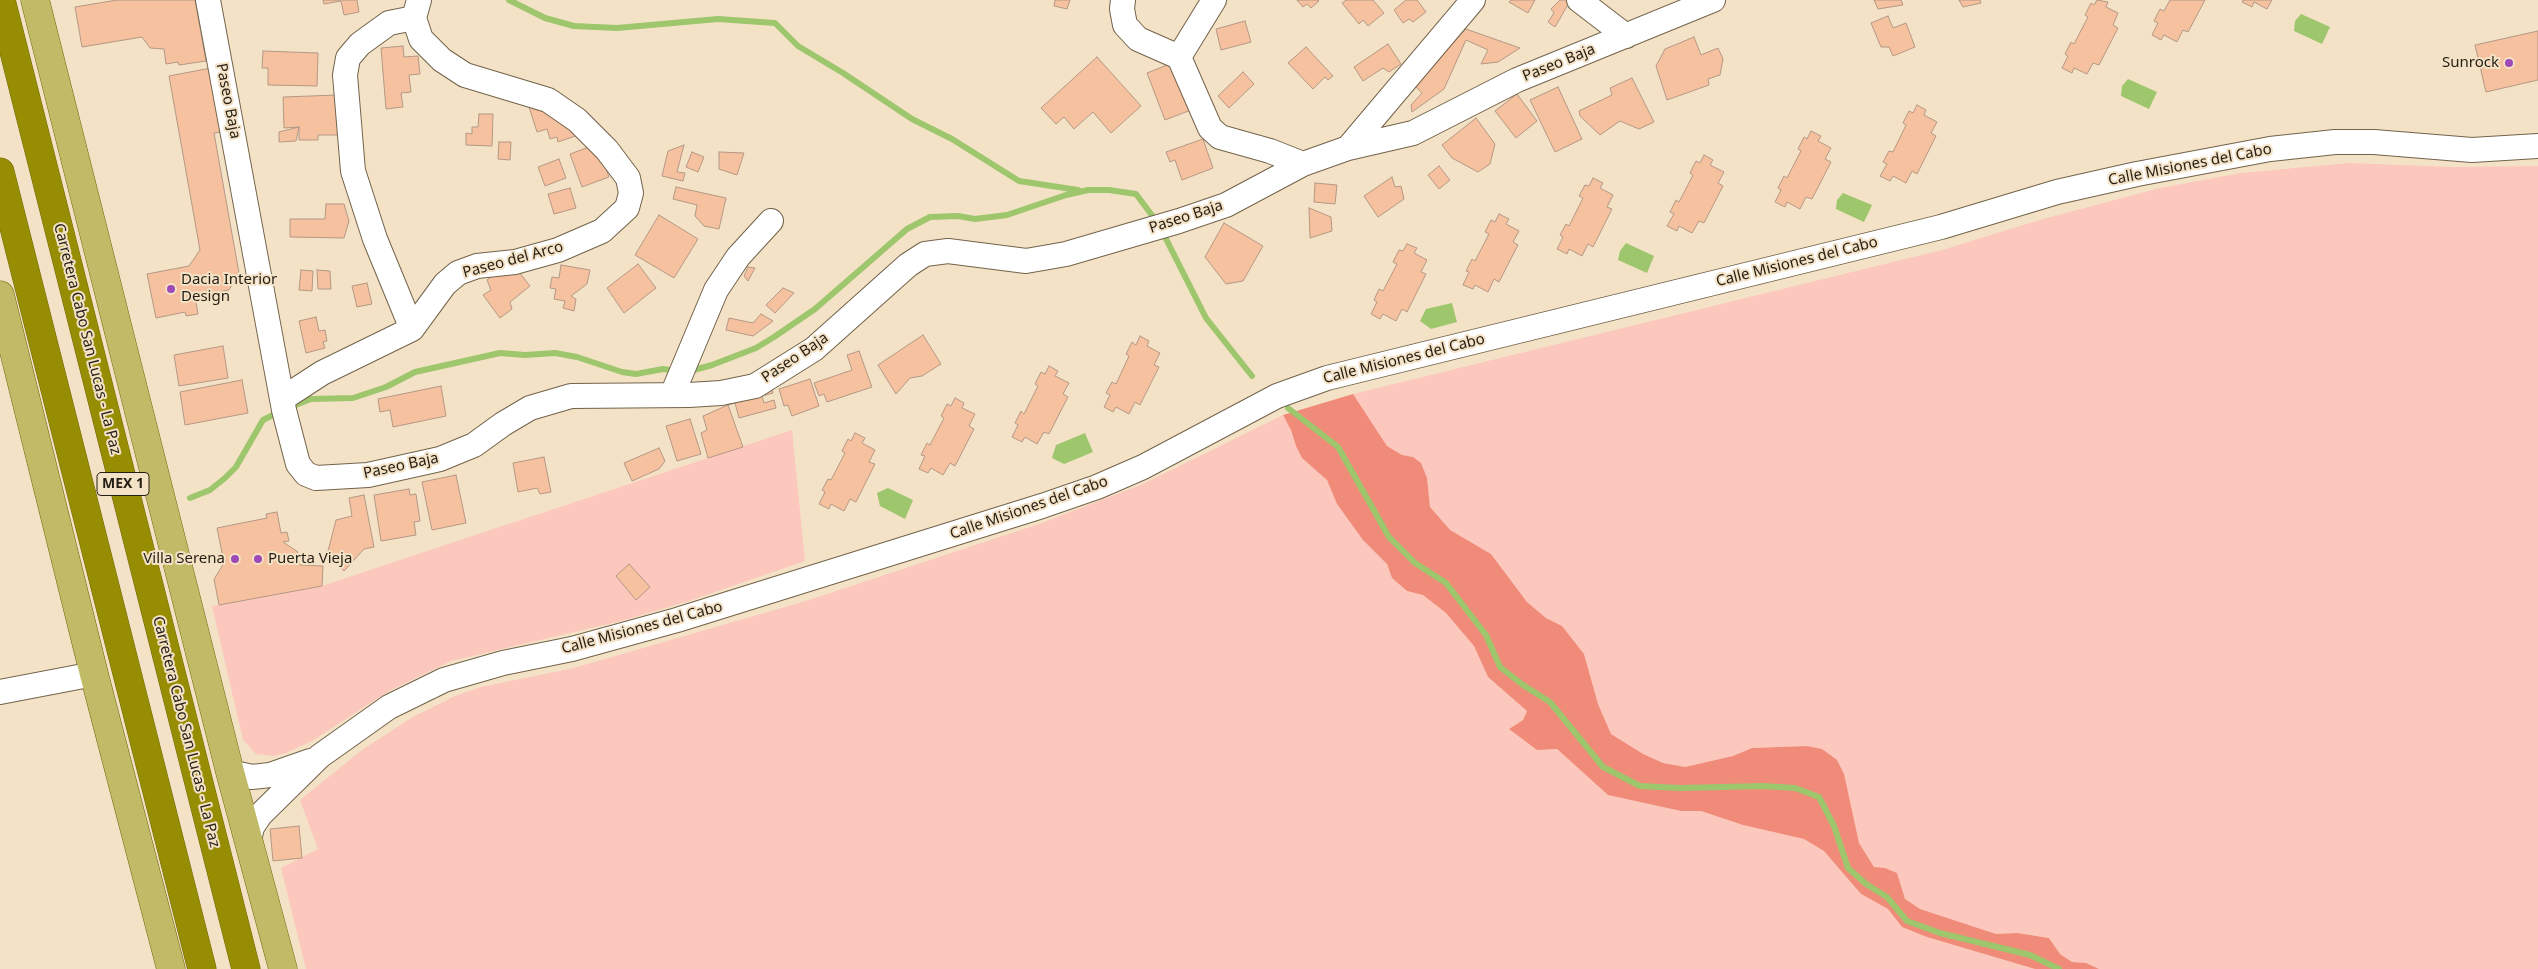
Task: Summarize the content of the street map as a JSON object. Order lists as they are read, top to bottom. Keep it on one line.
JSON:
{"streets":{"highway":["Carretera Cabo San Lucas - La Paz","MEX 1"],"street":["Paseo Baja","Calle Misiones del Cabo","Paseo del Arco"]},"crossings":[["Paseo Baja","Paseo del Arco"]],"places":["Sunrock","Dacia Interior Design","Villa Serena","Puerta Vieja"]}
